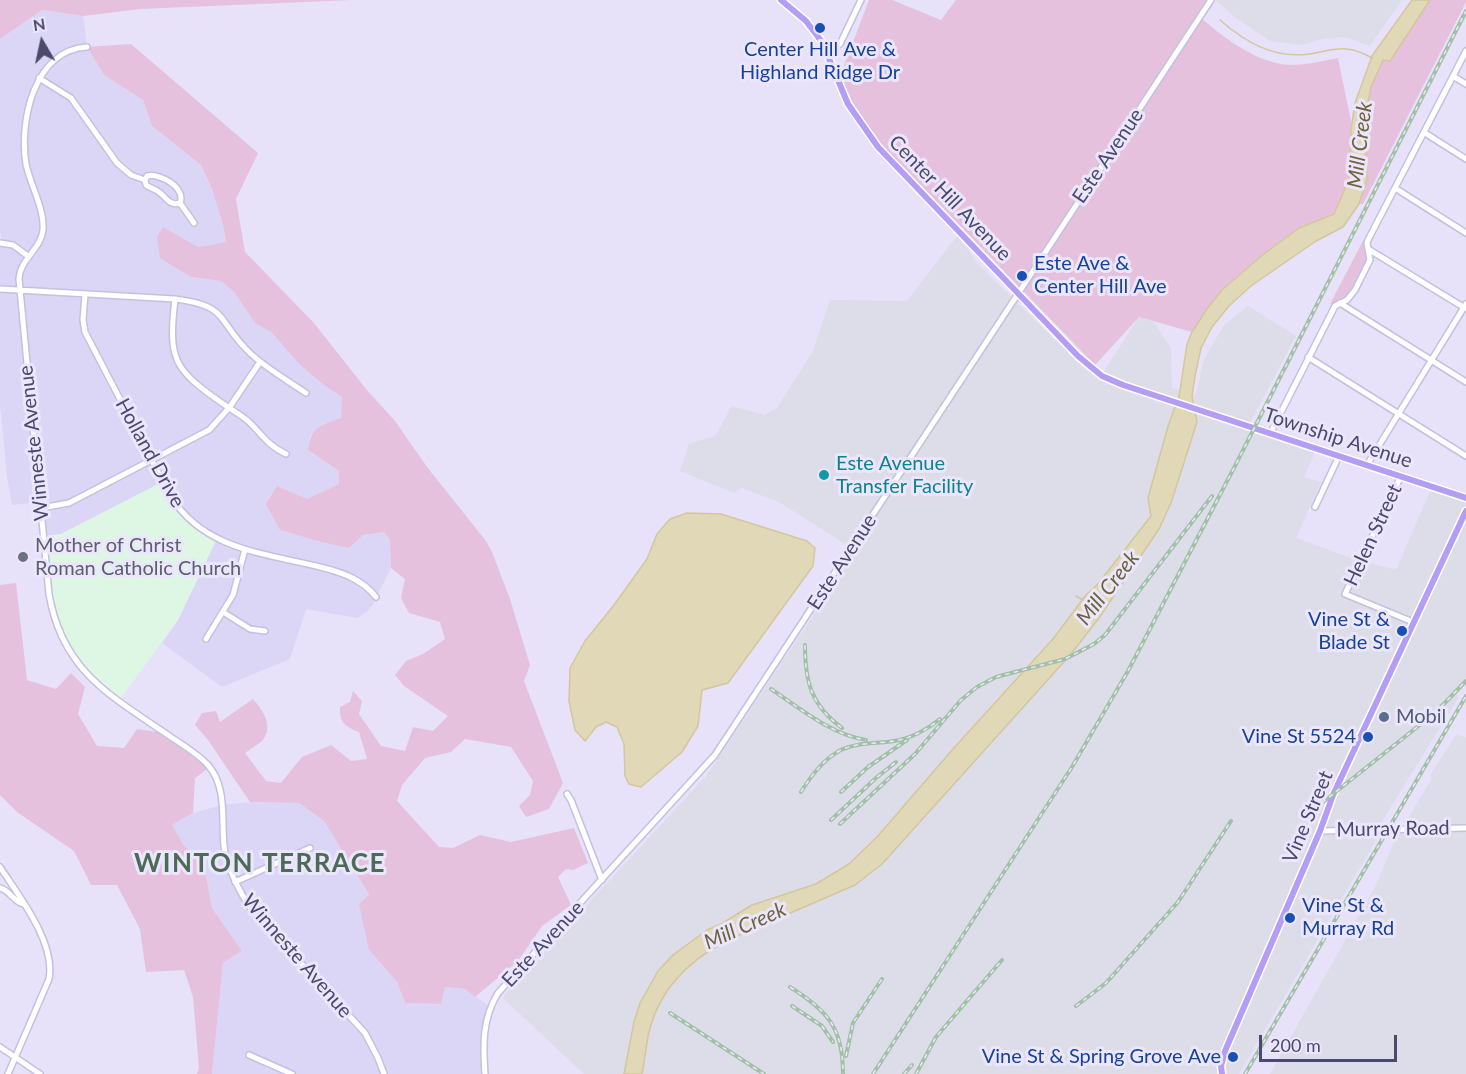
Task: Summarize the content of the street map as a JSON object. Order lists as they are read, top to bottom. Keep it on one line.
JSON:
{"streets":{"main road":["Center Hill Avenue","Township Avenue","Vine Street"],"street":["Este Avenue","Winneste Avenue","Holland Drive","Helen Street","Murray Road"]},"crossings":[["Este Avenue","Center Hill Avenue"],["Center Hill Avenue","Township Avenue"],["Township Avenue","Helen Street"],["Helen Street","Vine Street"],["Vine Street","Murray Road"]],"districts":["WINTON TERRACE"],"water":["Mill Creek"],"places":["Center Hill Ave & Highland Ridge Dr","Este Ave & Center Hill Ave","Este Avenue Transfer Facility","Mother of Christ Roman Catholic Church","Vine St & Blade St","Mobil","Vine St 5524","Vine St & Murray Rd","Vine St & Spring Grove Ave"],"scale_bar":"200 m","north":"top"}
